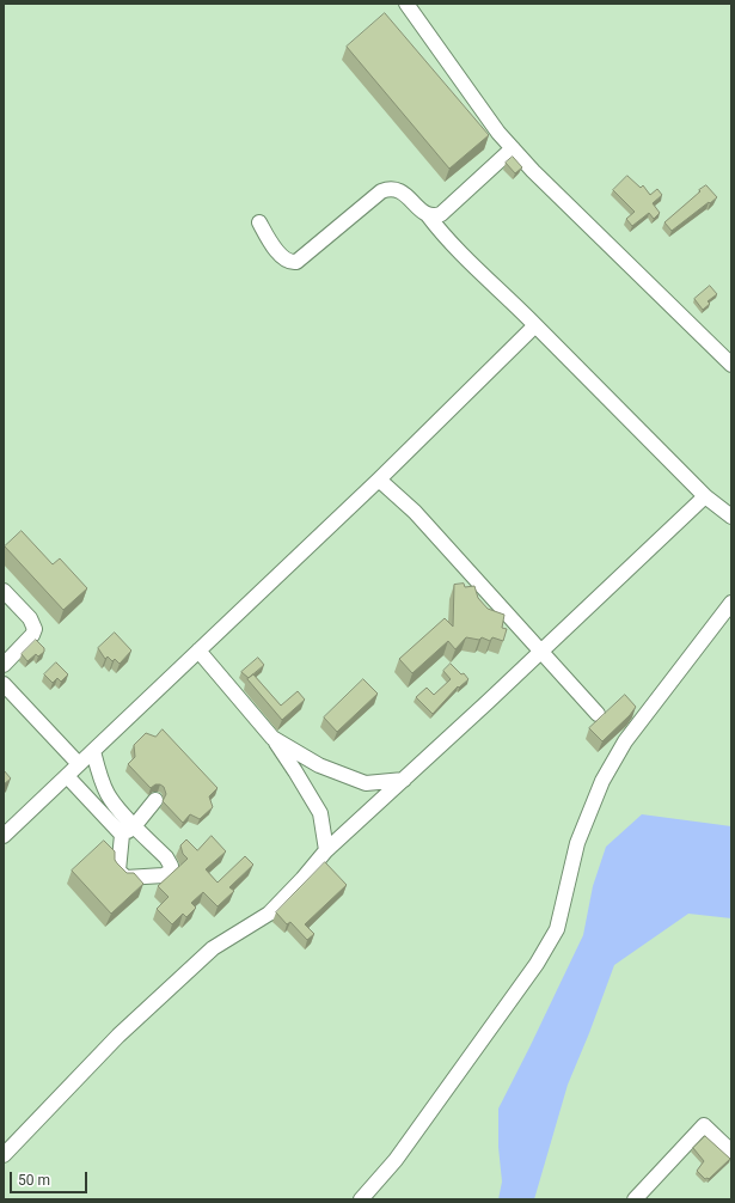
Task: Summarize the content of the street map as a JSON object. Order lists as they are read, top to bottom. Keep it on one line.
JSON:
{"scale_bar":"50 m"}
